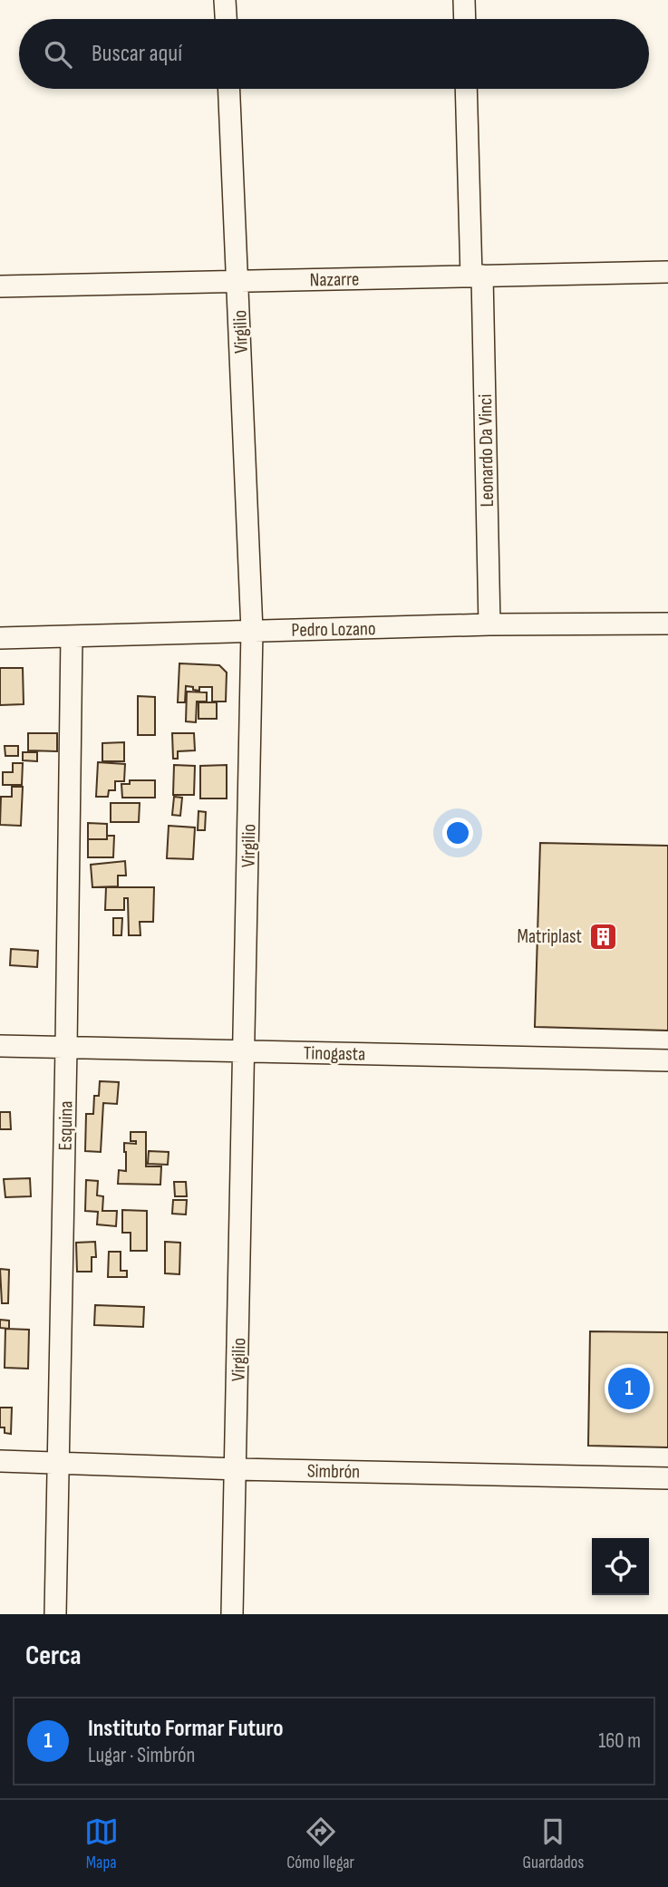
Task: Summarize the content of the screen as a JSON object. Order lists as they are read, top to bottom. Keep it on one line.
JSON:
{"streets":{"street":["Nazarre","Virgilio","Leonardo Da Vinci","Pedro Lozano","Tinogasta","Esquina","Simbrón"]},"crossings":[["Nazarre","Virgilio"],["Nazarre","Leonardo Da Vinci"],["Virgilio","Pedro Lozano"],["Virgilio","Tinogasta"],["Virgilio","Simbrón"],["Leonardo Da Vinci","Pedro Lozano"],["Pedro Lozano","Esquina"],["Tinogasta","Esquina"],["Esquina","Simbrón"]],"places":{"building":["Matriplast"]},"page":{"search":"Buscar aquí","pins":"1","heading":"Cerca","list":[{"mark":"1","name":"Instituto Formar Futuro","note":"Lugar · Simbrón","value":"160 m"}],"nav":["Mapa","Cómo llegar","Guardados"]}}
